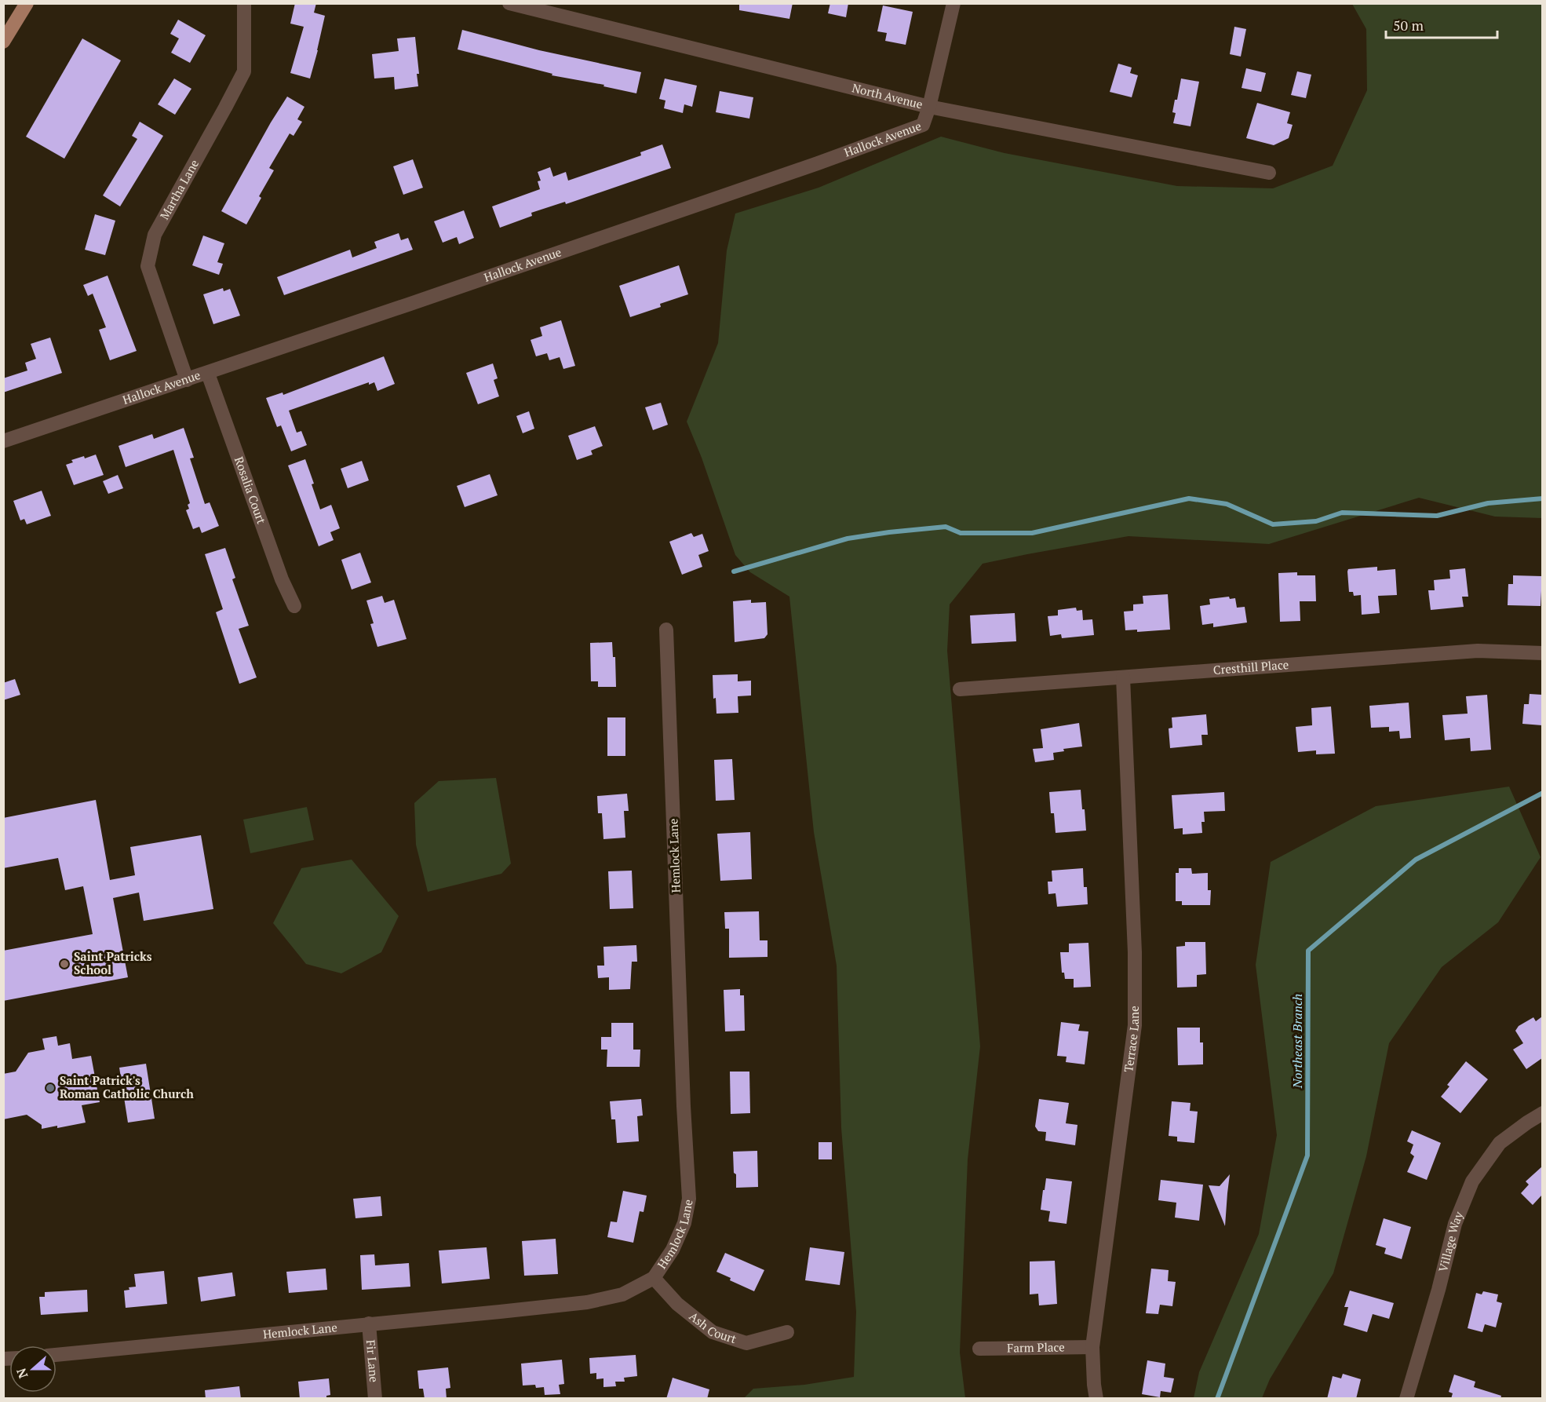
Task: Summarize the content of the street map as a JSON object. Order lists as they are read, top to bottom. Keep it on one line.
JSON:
{"streets":{"street":["North Avenue","Hallock Avenue","Martha Lane","Rosalia Court","Cresthill Place","Hemlock Lane","Terrace Lane","Village Way","Ash Court","Farm Place","Fir Lane"]},"crossings":[["North Avenue","Hallock Avenue"],["Hallock Avenue","Martha Lane"],["Hallock Avenue","Rosalia Court"],["Cresthill Place","Terrace Lane"],["Hemlock Lane","Ash Court"],["Hemlock Lane","Fir Lane"],["Terrace Lane","Farm Place"]],"water":["Northeast Branch"],"places":["Saint Patricks School","Saint Patrick's Roman Catholic Church"],"scale_bar":"50 m","north":"left"}
